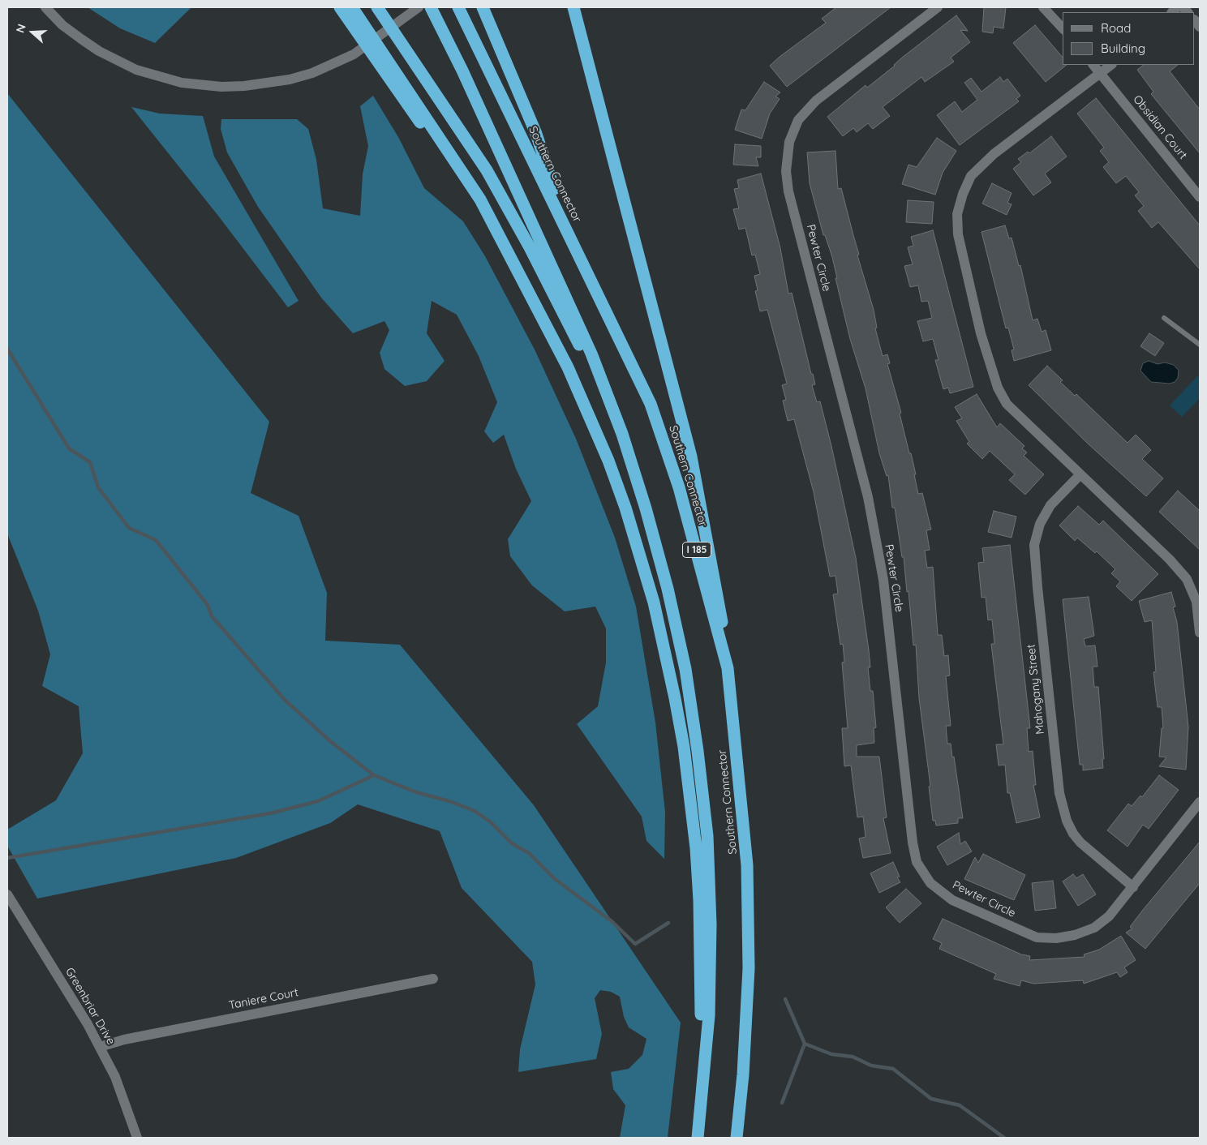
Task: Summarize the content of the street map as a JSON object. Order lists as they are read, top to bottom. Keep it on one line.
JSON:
{"streets":{"highway":["Southern Connector","I 185"],"street":["Obsidian Court","Pewter Circle","Mahogany Street","Taniere Court","Greenbriar Drive"]},"crossings":[["Pewter Circle","Mahogany Street"],["Taniere Court","Greenbriar Drive"]],"legend":["Road","Building"],"north":"left"}
